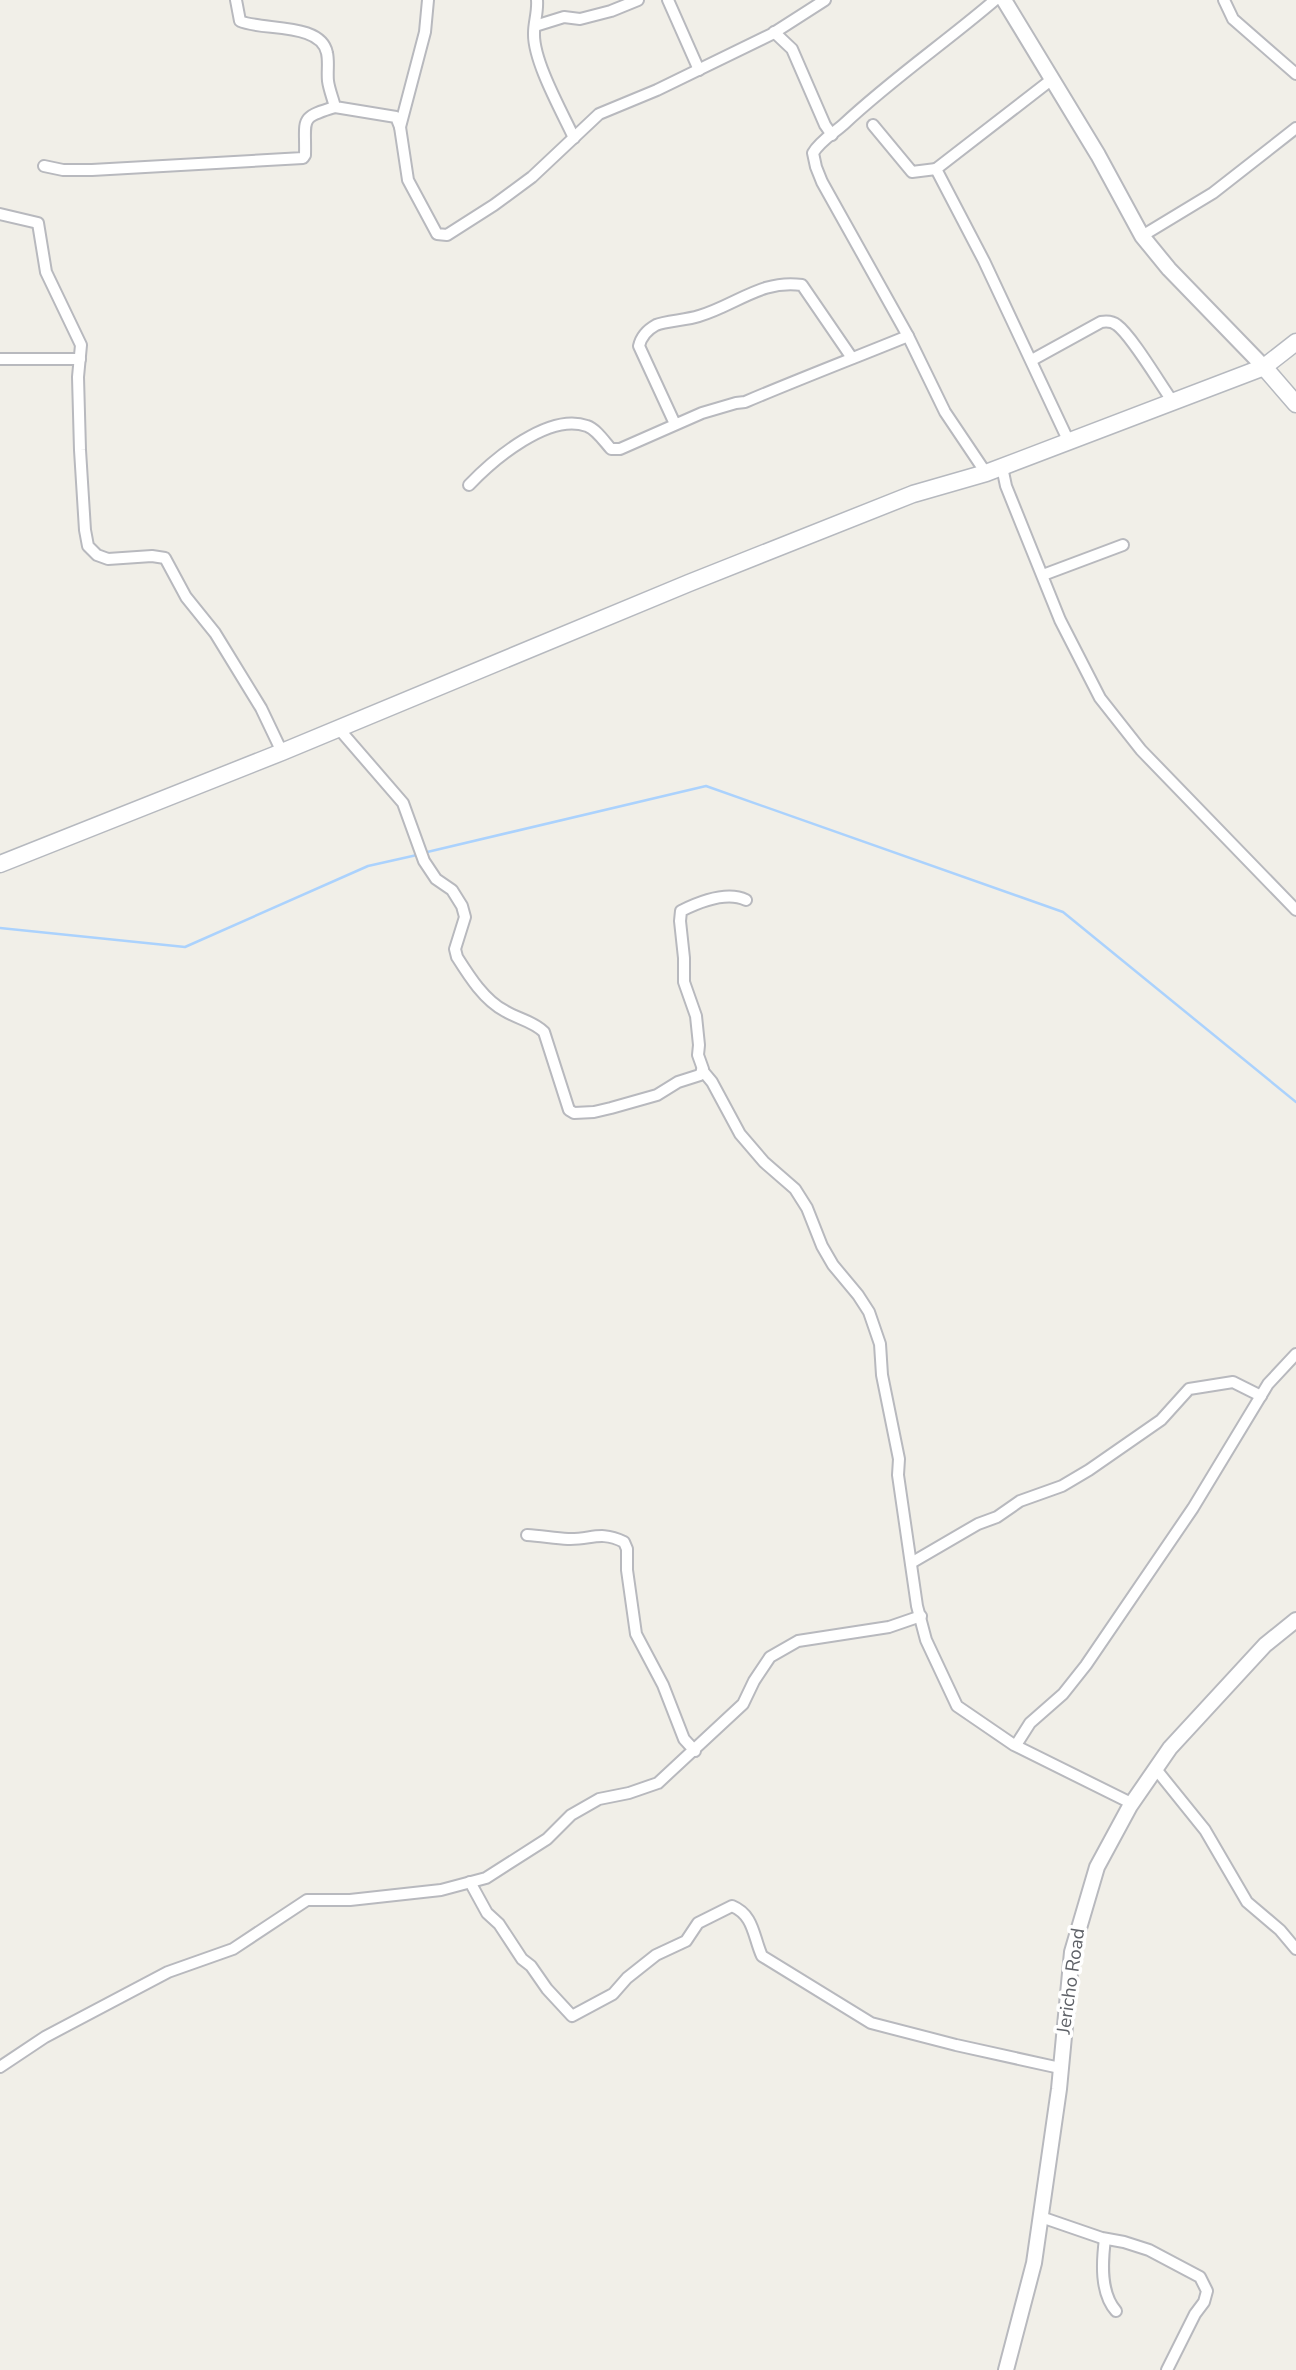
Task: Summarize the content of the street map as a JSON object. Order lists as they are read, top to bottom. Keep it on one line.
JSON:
{"streets":{"street":["Jericho Road"]}}
